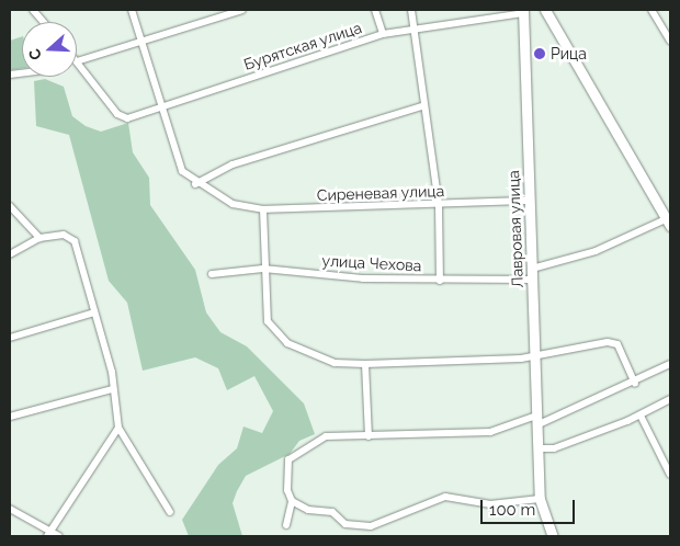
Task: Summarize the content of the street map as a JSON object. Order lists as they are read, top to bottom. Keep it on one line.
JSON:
{"streets":{"street":["Бурятская улица","Сиреневая улица","Лавровая улица","улица Чехова"]},"crossings":[["Бурятская улица","Лавровая улица"],["Сиреневая улица","Лавровая улица"],["Лавровая улица","улица Чехова"]],"places":["Рица"],"scale_bar":"100 m","north":"left"}
